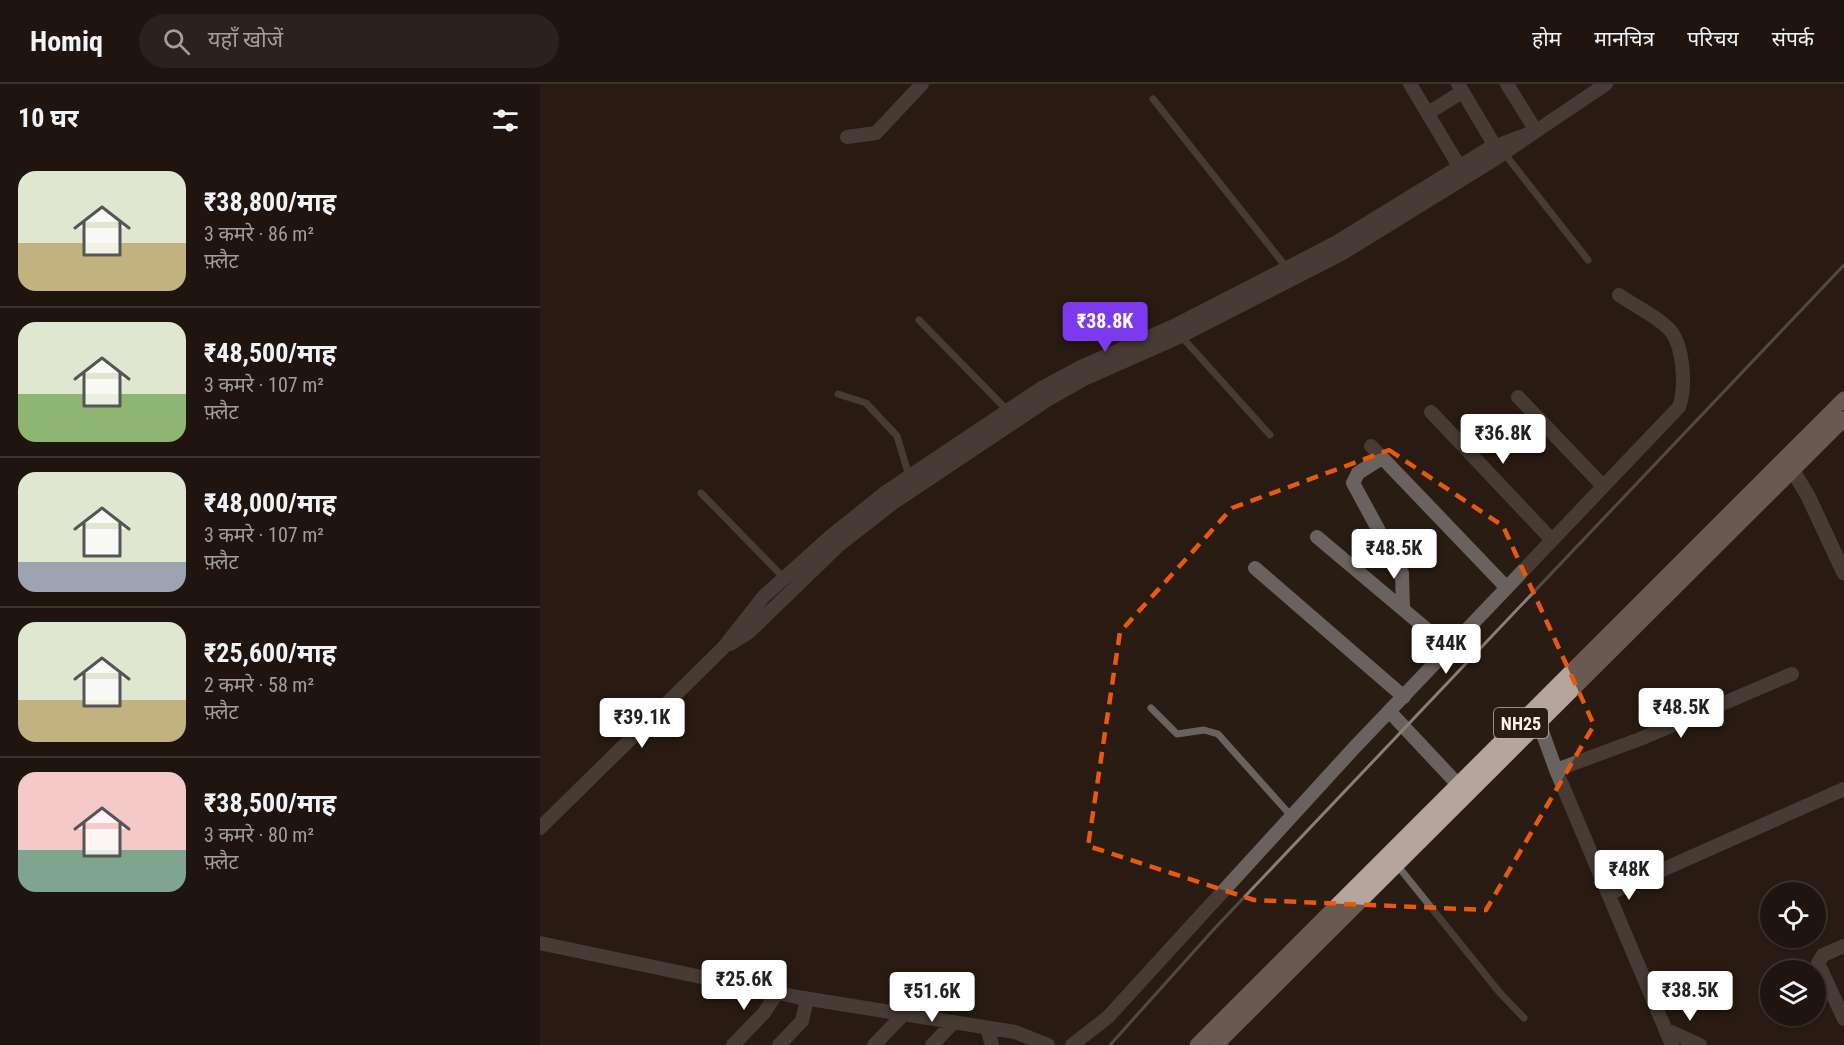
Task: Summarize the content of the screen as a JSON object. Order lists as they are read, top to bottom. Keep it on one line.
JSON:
{"streets":{"main road":["NH25"]},"page":{"header":"Homiq","search":"यहाँ खोजें","nav":["होम","मानचित्र","परिचय","संपर्क"],"heading":"10 घर","list":[{"name":"₹38,800/माह","note":"3 कमरे · 86 m² · फ़्लैट"},{"name":"₹48,500/माह","note":"3 कमरे · 107 m² · फ़्लैट"},{"name":"₹48,000/माह","note":"3 कमरे · 107 m² · फ़्लैट"},{"name":"₹25,600/माह","note":"2 कमरे · 58 m² · फ़्लैट"},{"name":"₹38,500/माह","note":"3 कमरे · 80 m² · फ़्लैट"}],"price":["₹38.8K","₹36.8K","₹48.5K","₹44K","₹48.5K","₹39.1K","₹48K","₹25.6K","₹38.5K","₹51.6K"]}}
